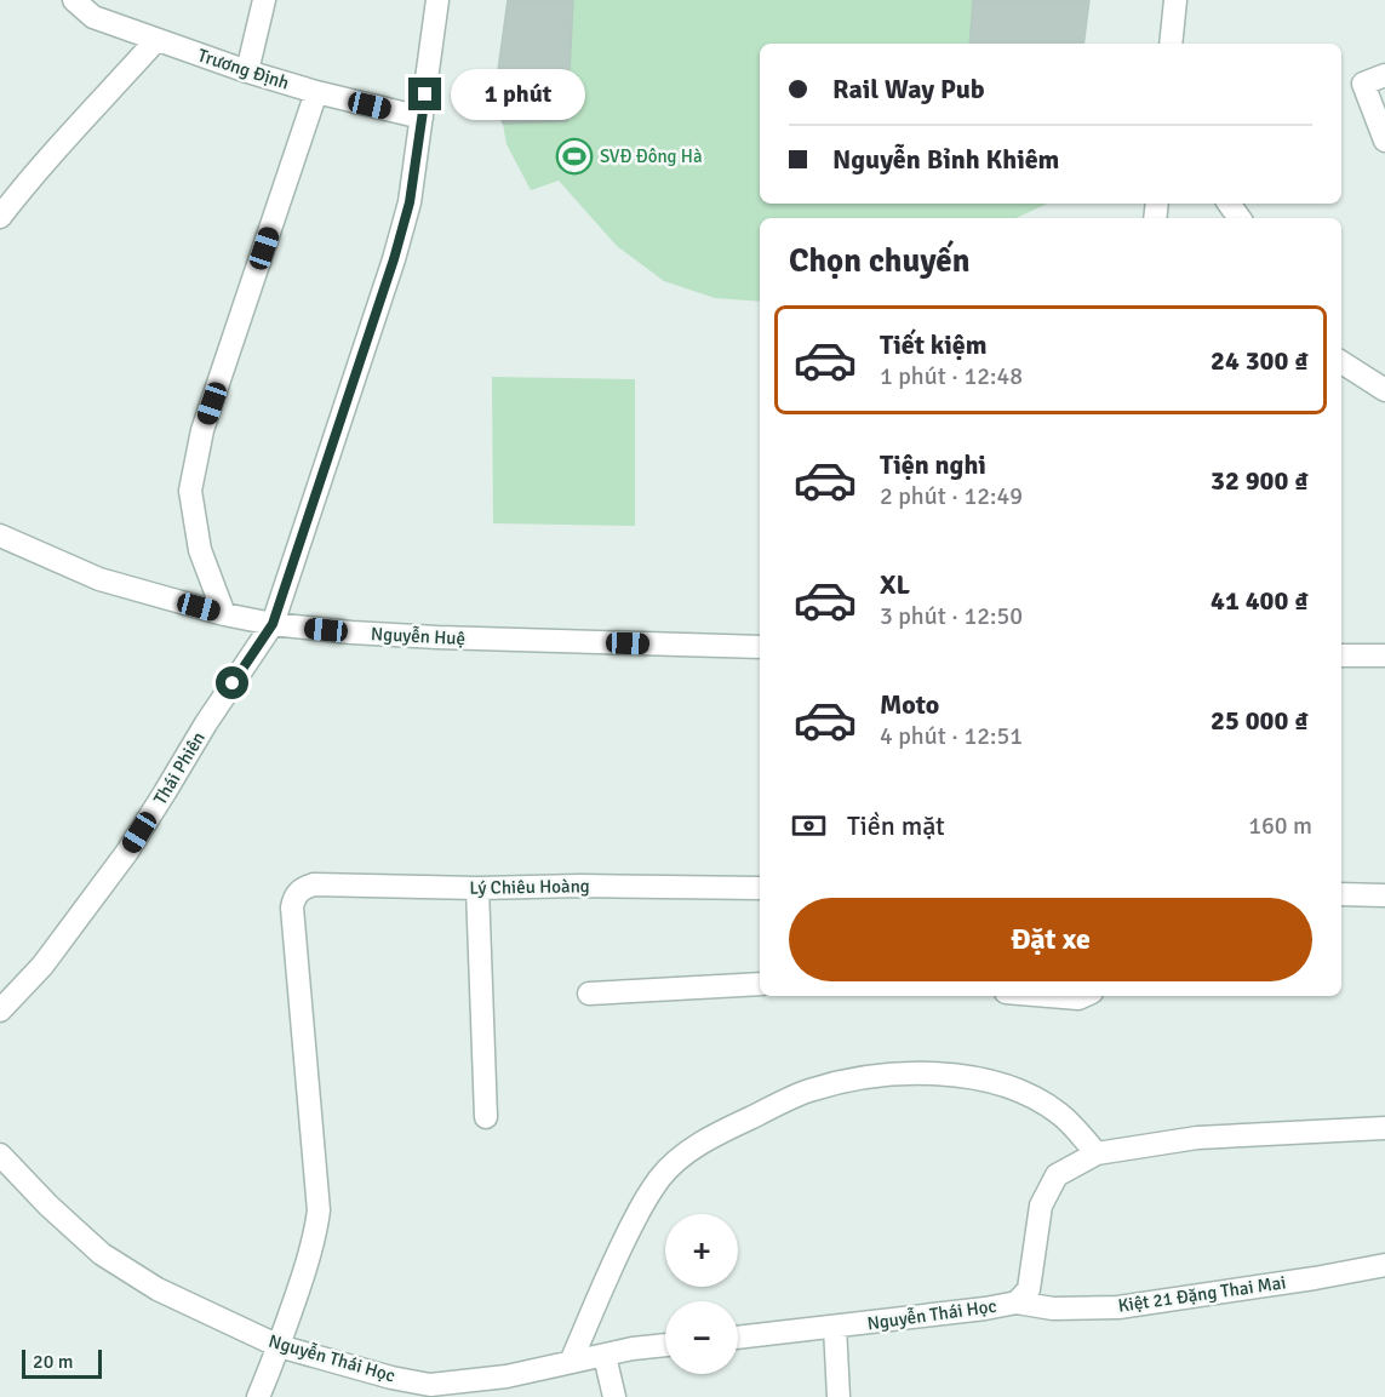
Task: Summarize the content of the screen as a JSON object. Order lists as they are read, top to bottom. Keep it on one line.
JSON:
{"streets":{"street":["Trương Định","Nguyễn Huệ","Thái Phiên","Lý Chiêu Hoàng","Kiệt 21 Đặng Thai Mai","Nguyễn Thái Học"]},"crossings":[["Trương Định","Thái Phiên"],["Nguyễn Huệ","Thái Phiên"],["Lý Chiêu Hoàng","Nguyễn Thái Học"],["Kiệt 21 Đặng Thai Mai","Nguyễn Thái Học"]],"places":{"sports":["SVĐ Đông Hà"]},"scale_bar":"20 m","page":{"banner":["Rail Way Pub","Nguyễn Bỉnh Khiêm"],"bubble":"1 phút","heading":"Chọn chuyến","list":[{"name":"Tiết kiệm","note":"1 phút · 12:48","value":"24 300 ₫"},{"name":"Tiện nghi","note":"2 phút · 12:49","value":"32 900 ₫"},{"name":"XL","note":"3 phút · 12:50","value":"41 400 ₫"},{"name":"Moto","note":"4 phút · 12:51","value":"25 000 ₫"}],"pay":["Tiền mặt","160 m"],"buttons":"Đặt xe","map_buttons":["+","−"],"scale":"20 m"}}
